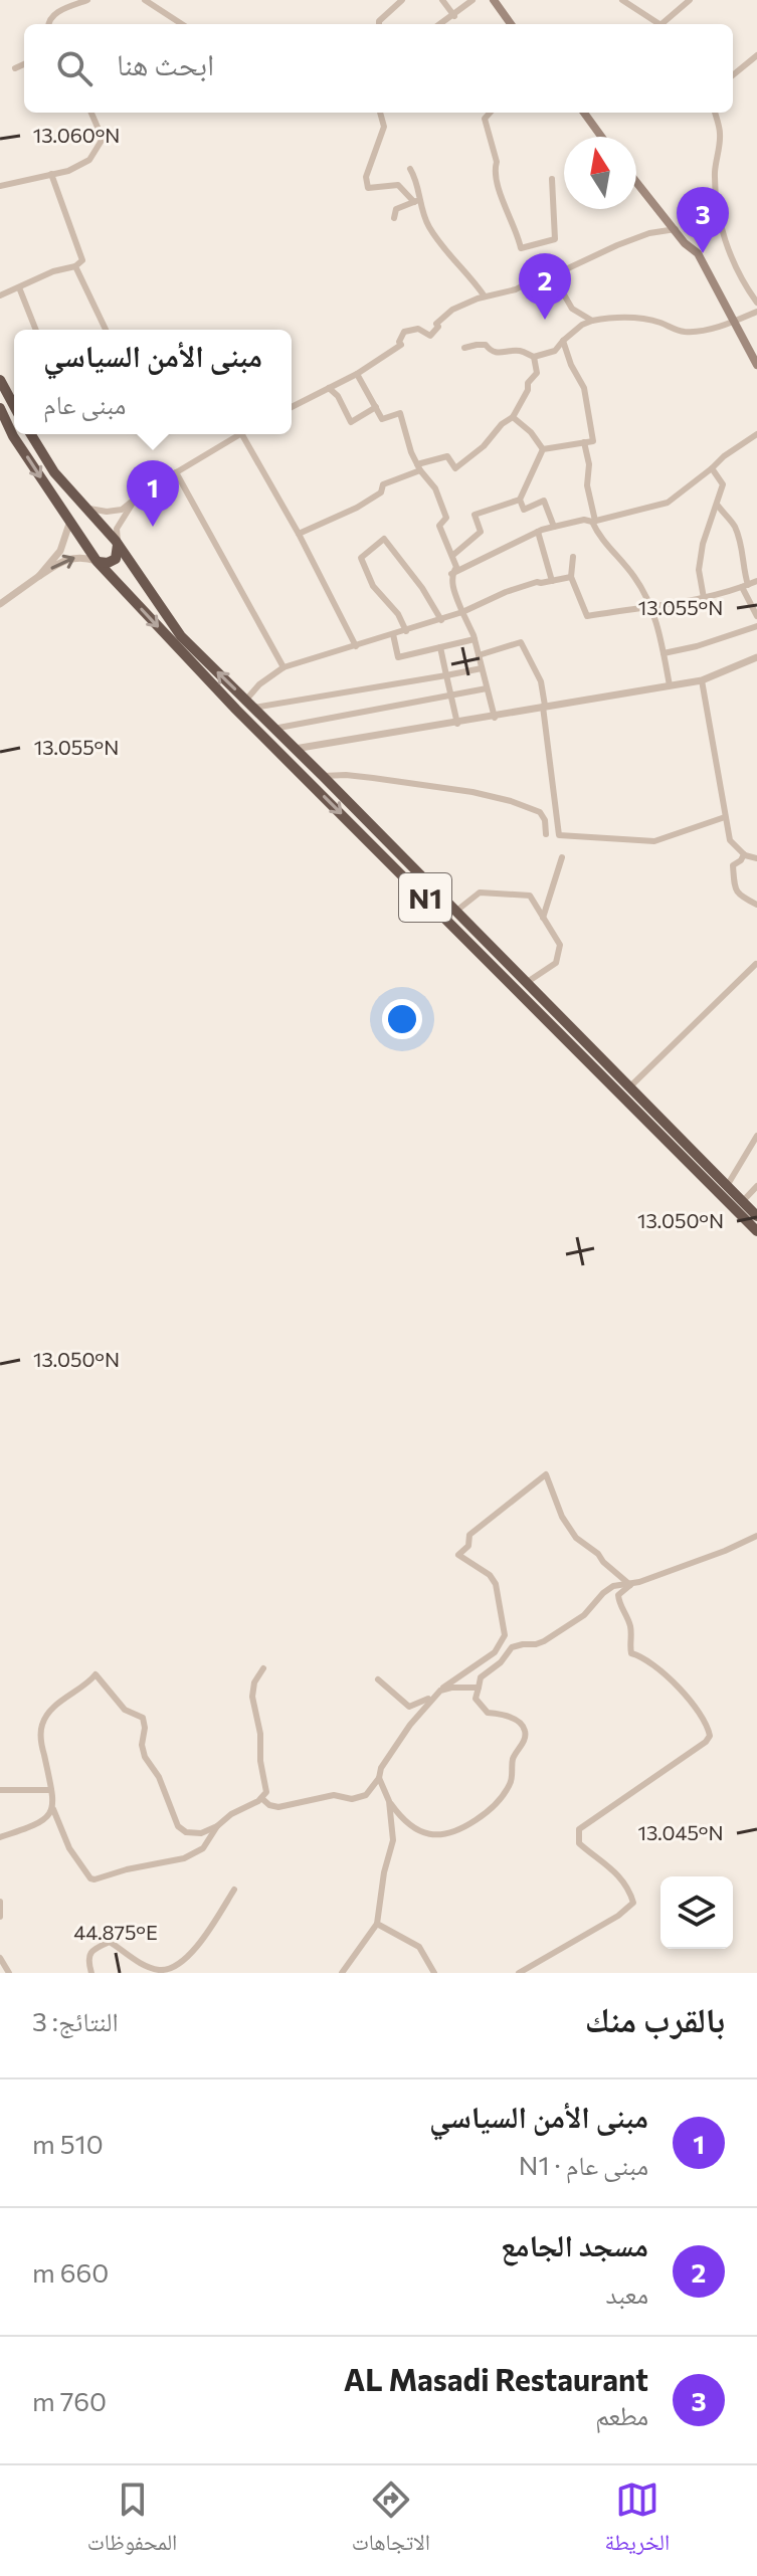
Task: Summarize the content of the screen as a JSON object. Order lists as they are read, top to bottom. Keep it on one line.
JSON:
{"streets":{"highway":["N1"]},"north":"top","page":{"search":"ابحث هنا","pins":["3","2","1"],"popup":["مبنى الأمن السياسي","مبنى عام"],"heading":["بالقرب منك","النتائج: 3"],"list":[{"mark":"1","name":"مبنى الأمن السياسي","note":"مبنى عام · N1","value":"510 m"},{"mark":"2","name":"مسجد الجامع","note":"معبد","value":"660 m"},{"mark":"3","name":"AL Masadi Restaurant","note":"مطعم","value":"760 m"}],"nav":["الخريطة","الاتجاهات","المحفوظات"]},"coordinates":["13.060°N","13.055°N","13.050°N","13.045°N","44.875°E"]}
